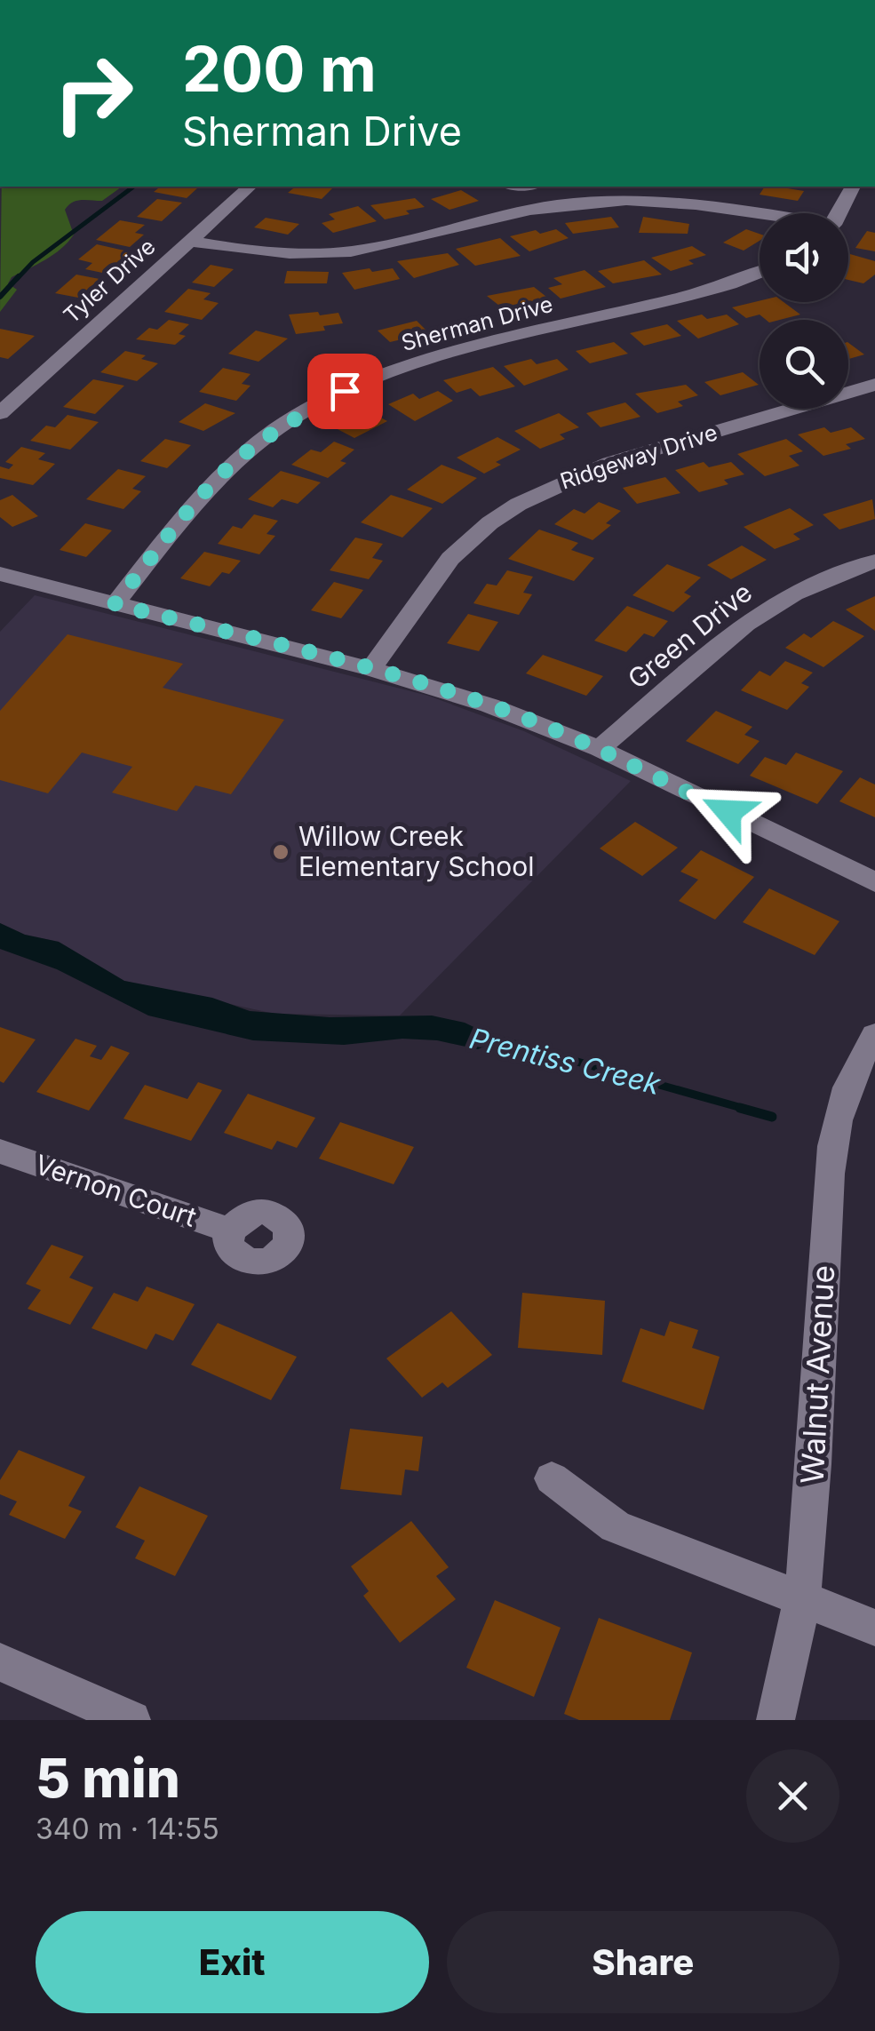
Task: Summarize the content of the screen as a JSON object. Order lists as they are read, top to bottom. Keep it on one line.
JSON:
{"streets":{"street":["Tyler Drive","Sherman Drive","Ridgeway Drive","Green Drive","Vernon Court","Walnut Avenue"]},"water":["Prentiss Creek"],"places":["Willow Creek Elementary School"],"page":{"turn":["200 m","Sherman Drive"],"heading":["5 min","340 m · 14:55"],"buttons":["Exit","Share"]}}
